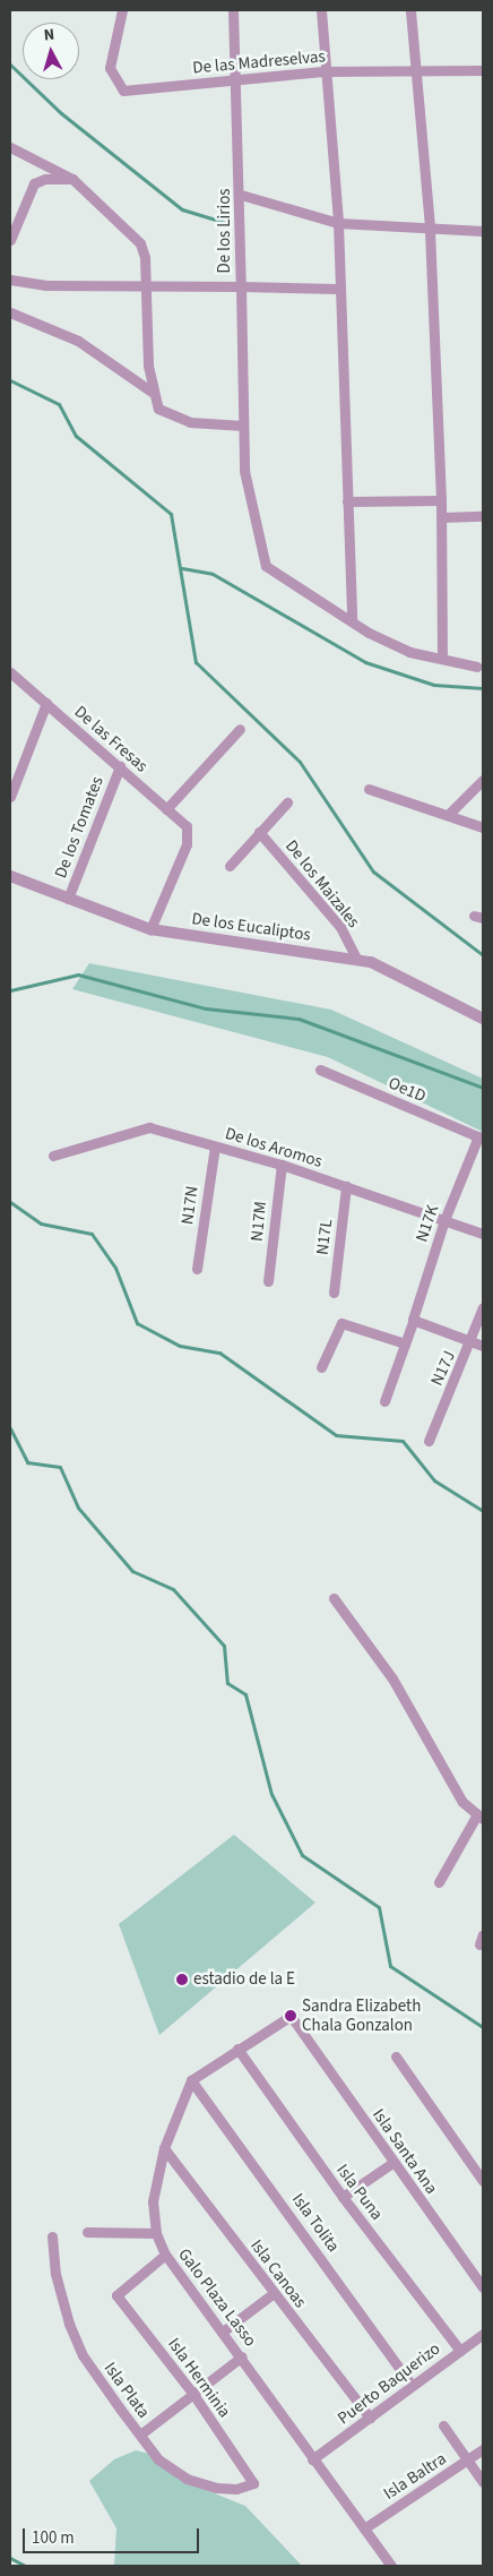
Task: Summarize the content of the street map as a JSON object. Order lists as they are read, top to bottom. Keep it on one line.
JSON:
{"streets":{"street":["De las Madreselvas","De los Lirios","De las Fresas","De los Tomates","De los Maizales","De los Eucaliptos","Oe1D","De los Aromos","N17N","N17M","N17K","N17L","N17J","Isla Santa Ana","Isla Puna","Isla Tolita","Isla Canoas","Galo Plaza Lasso","Isla Herminia","Puerto Baquerizo","Isla Plata","Isla Baltra"]},"crossings":[["De las Madreselvas","De los Lirios"],["De las Fresas","De los Tomates"],["De las Fresas","De los Eucaliptos"],["De los Tomates","De los Eucaliptos"],["De los Maizales","De los Eucaliptos"],["Oe1D","N17K"],["De los Aromos","N17N"],["De los Aromos","N17M"],["De los Aromos","N17K"],["De los Aromos","N17L"],["Isla Santa Ana","Isla Puna"],["Isla Puna","Puerto Baquerizo"],["Isla Tolita","Galo Plaza Lasso"],["Isla Tolita","Puerto Baquerizo"],["Isla Canoas","Galo Plaza Lasso"],["Isla Canoas","Puerto Baquerizo"],["Galo Plaza Lasso","Isla Herminia"],["Galo Plaza Lasso","Puerto Baquerizo"],["Galo Plaza Lasso","Isla Baltra"],["Isla Herminia","Isla Plata"]],"places":["estadio de la E","Sandra Elizabeth Chala Gonzalon"],"scale_bar":"100 m","north":"top"}
